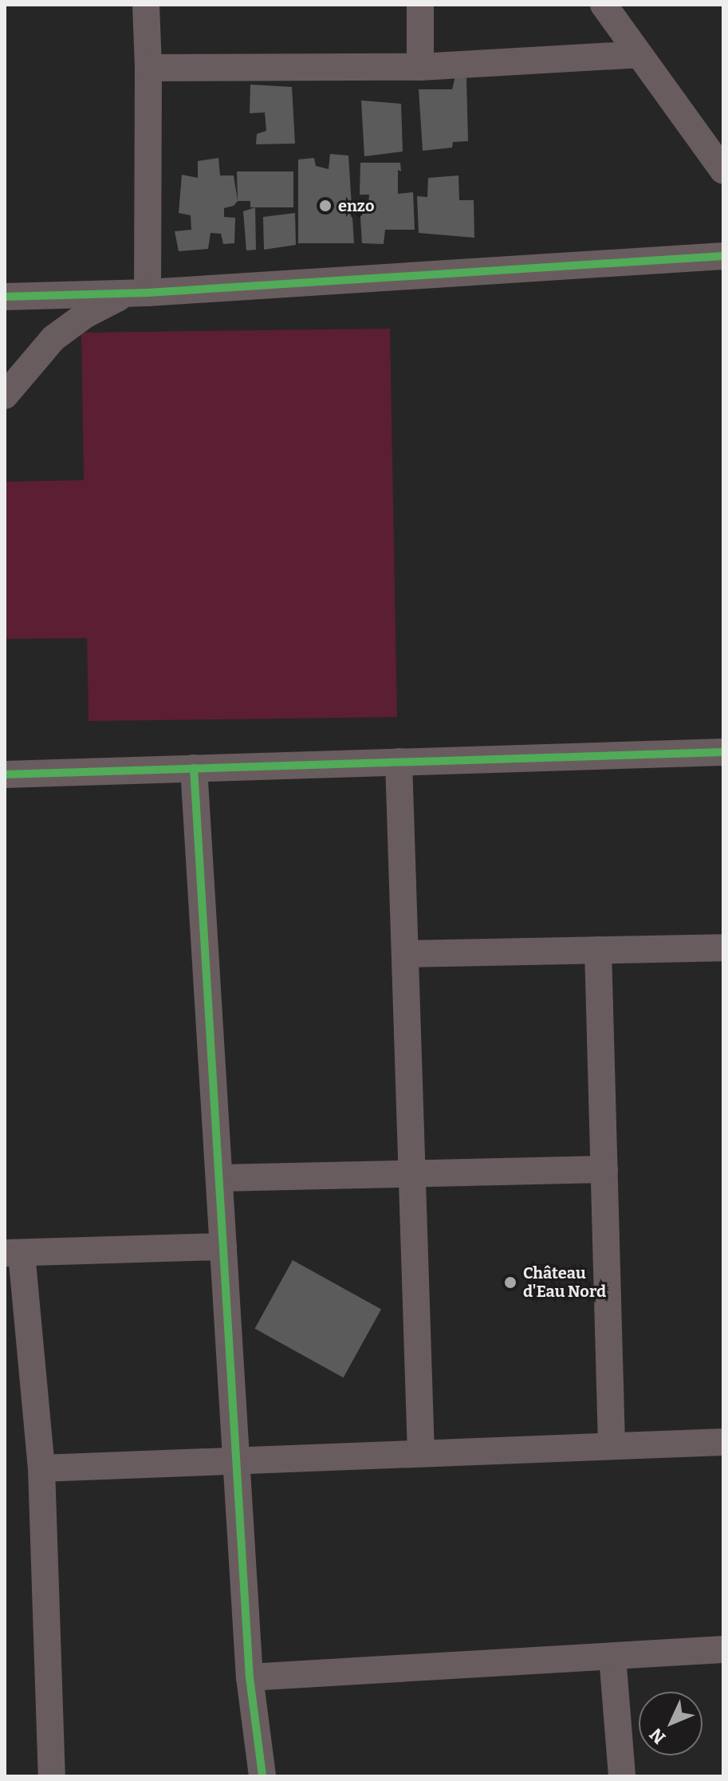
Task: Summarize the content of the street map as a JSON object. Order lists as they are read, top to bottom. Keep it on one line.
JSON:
{"places":["enzo","Château d'Eau Nord"],"north":"bottom left"}
